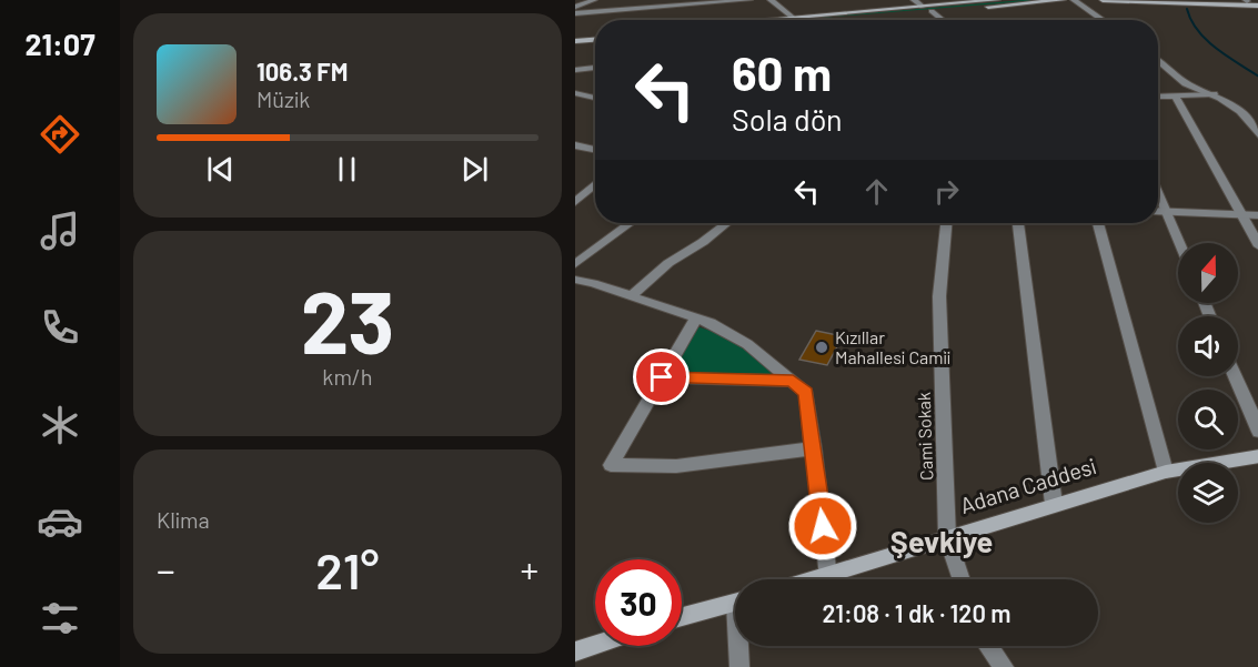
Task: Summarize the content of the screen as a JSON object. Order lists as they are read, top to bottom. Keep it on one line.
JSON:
{"streets":{"main road":["Adana Caddesi"],"street":["Cami Sokak"]},"crossings":[["Cami Sokak","Adana Caddesi"]],"districts":["Şevkiye"],"places":["Kızıllar Mahallesi Camii"],"north":"top","page":{"tabs":"21:07","turn":["60 m","Sola dön"],"song":["106.3 FM","Müzik"],"tile":[["23","km/h"],"Klima"],"heat":["−","21°","+"],"limit":"30","trip":"21:08 · 1 dk · 120 m"}}
